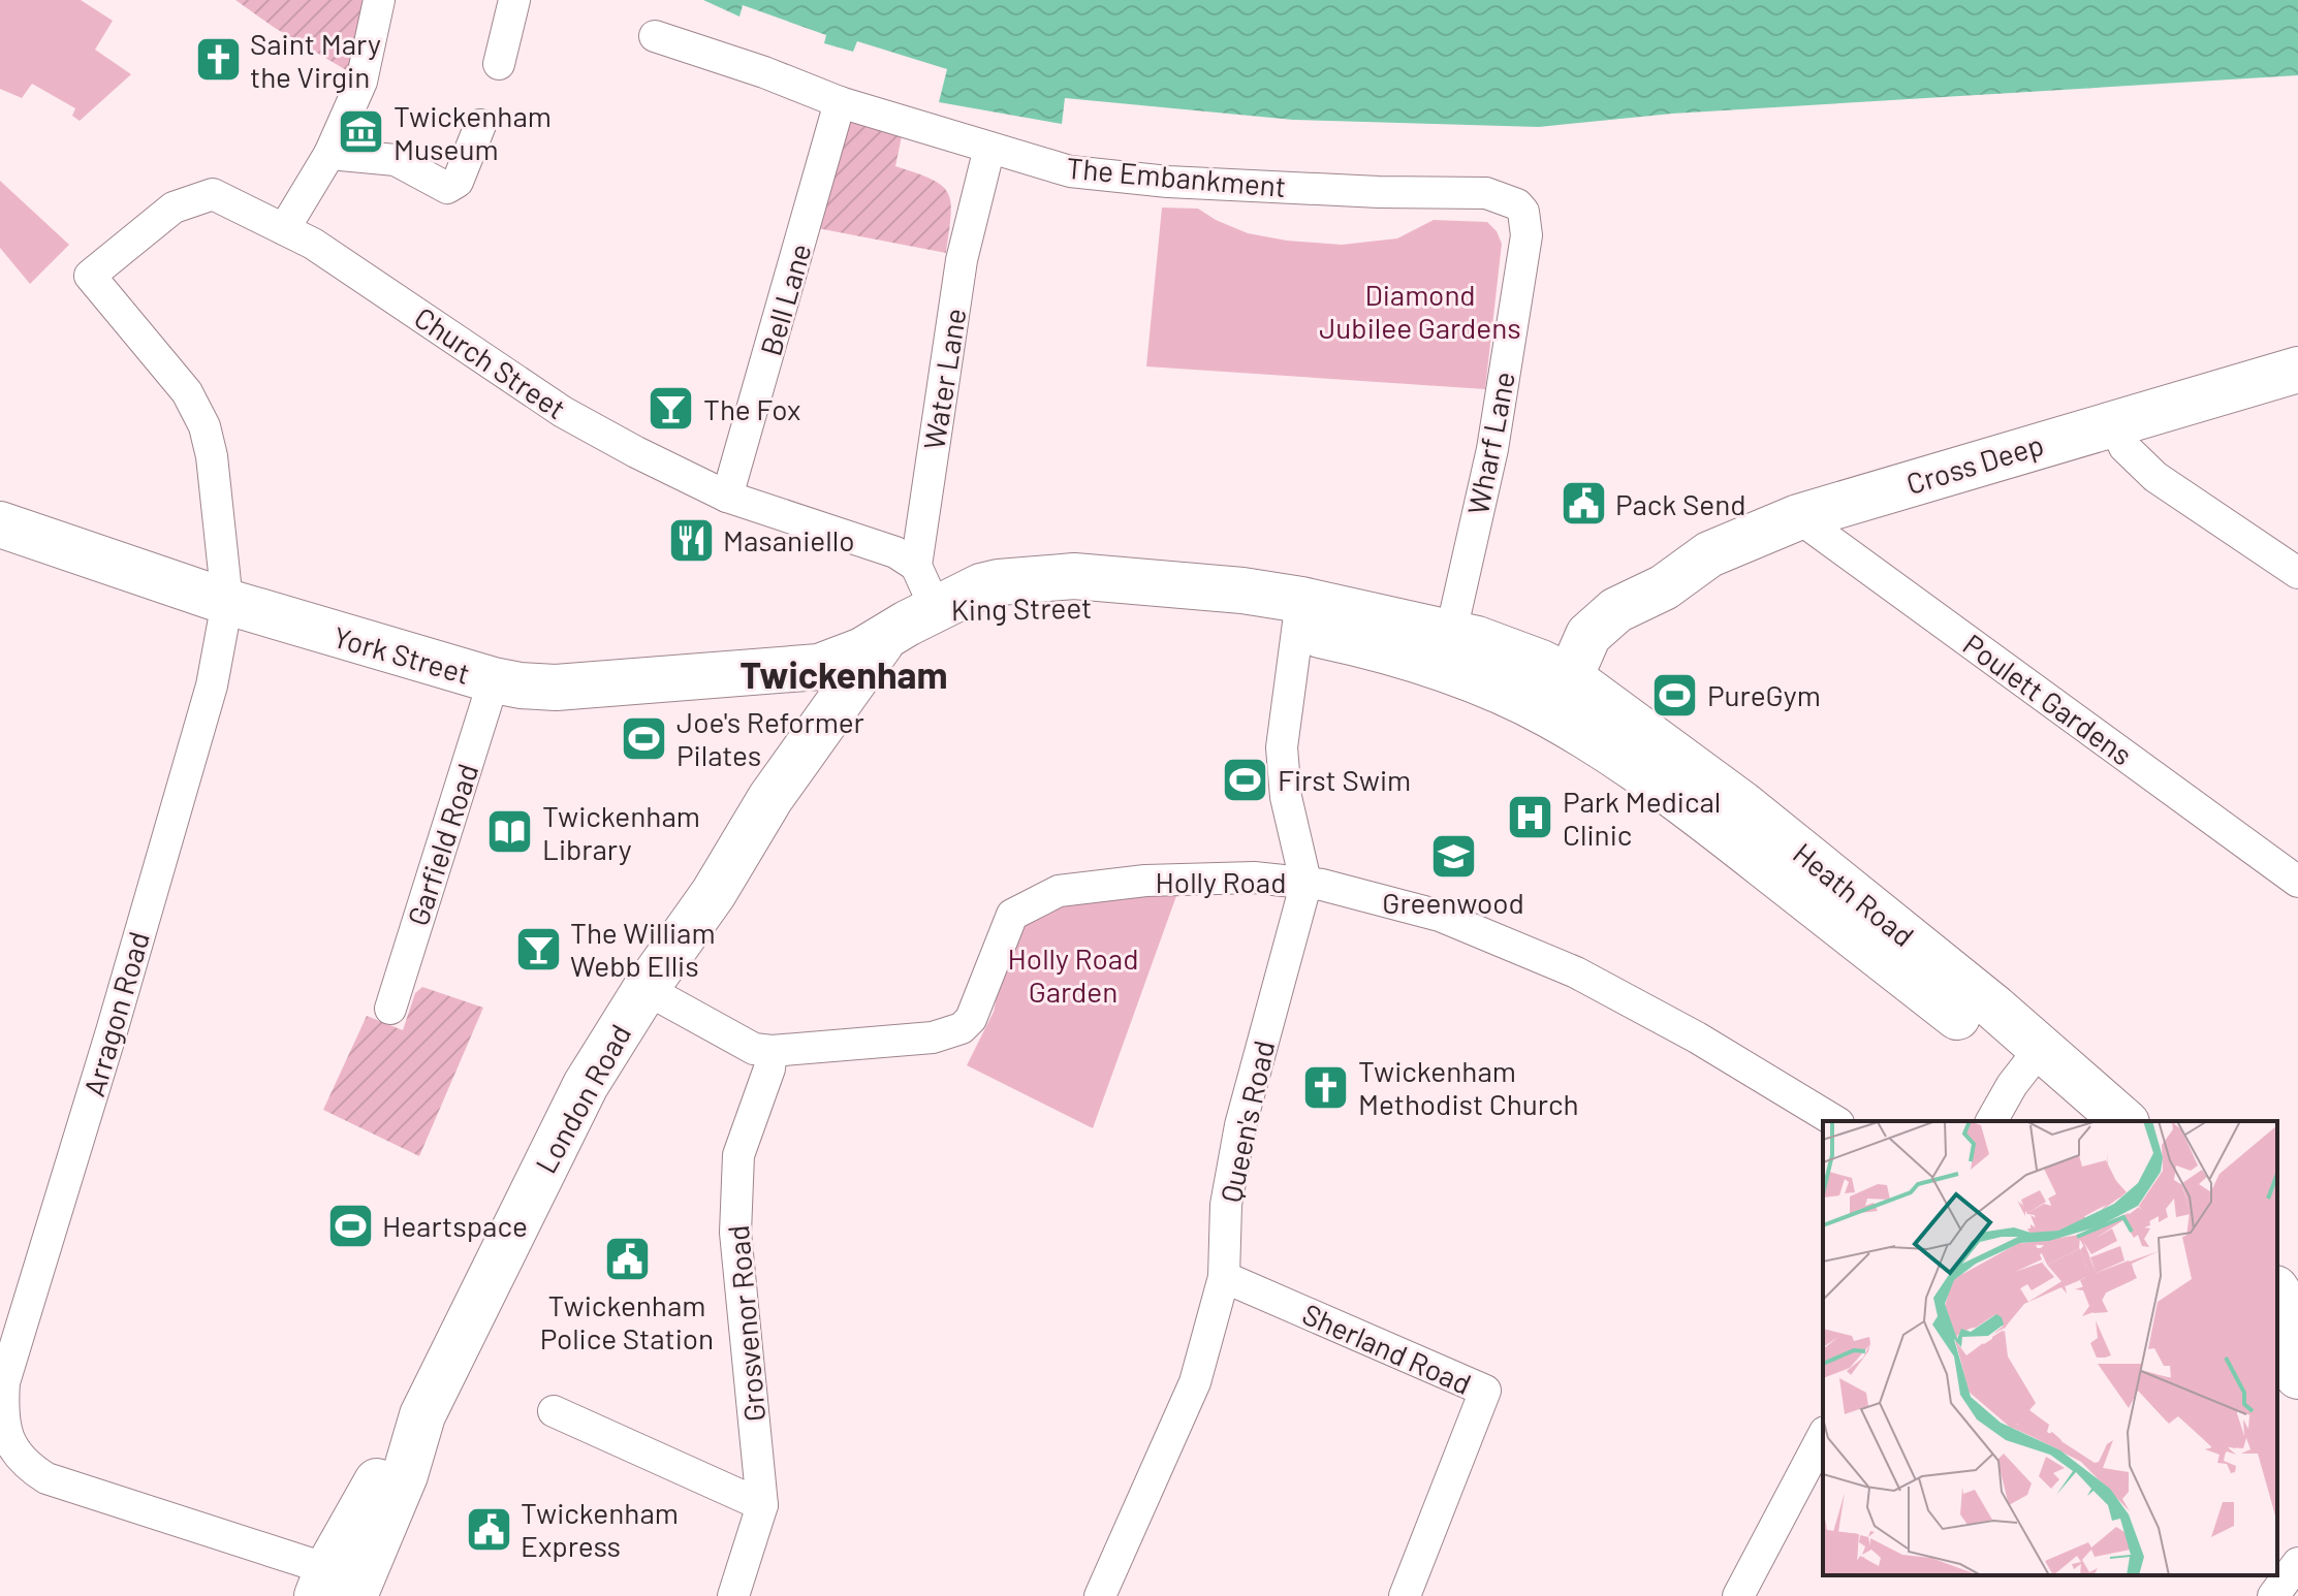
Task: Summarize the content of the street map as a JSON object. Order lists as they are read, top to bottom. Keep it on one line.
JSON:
{"streets":{"main road":["Cross Deep","King Street","York Street","Heath Road","London Road"],"street":["The Embankment","Bell Lane","Church Street","Water Lane","Wharf Lane","Poulett Gardens","Garfield Road","Holly Road","Arragon Road","Queen's Road","Grosvenor Road","Sherland Road"]},"crossings":[["The Embankment","Bell Lane"],["The Embankment","Water Lane"],["The Embankment","Wharf Lane"],["Bell Lane","Church Street"],["Church Street","Water Lane"],["Church Street","Arragon Road"],["Wharf Lane","King Street"],["Cross Deep","King Street"],["Cross Deep","Poulett Gardens"],["Cross Deep","Heath Road"],["King Street","Heath Road"],["King Street","London Road"],["King Street","Queen's Road"],["York Street","Garfield Road"],["York Street","Arragon Road"],["York Street","London Road"],["Holly Road","London Road"],["Holly Road","Queen's Road"],["Holly Road","Grosvenor Road"],["Arragon Road","London Road"],["Queen's Road","Sherland Road"]],"districts":["Twickenham"],"parks":["Diamond Jubilee Gardens","Holly Road Garden"],"places":{"church":["Saint Mary the Virgin","Twickenham Methodist Church"],"museum":["Twickenham Museum"],"bar":["The Fox","The William Webb Ellis"],"public building":["Pack Send","Twickenham Police Station","Twickenham Express"],"restaurant":["Masaniello"],"sports":["PureGym","Joe's Reformer Pilates","First Swim","Heartspace"],"hospital":["Park Medical Clinic"],"library":["Twickenham Library"],"school or university":["Greenwood"]}}
